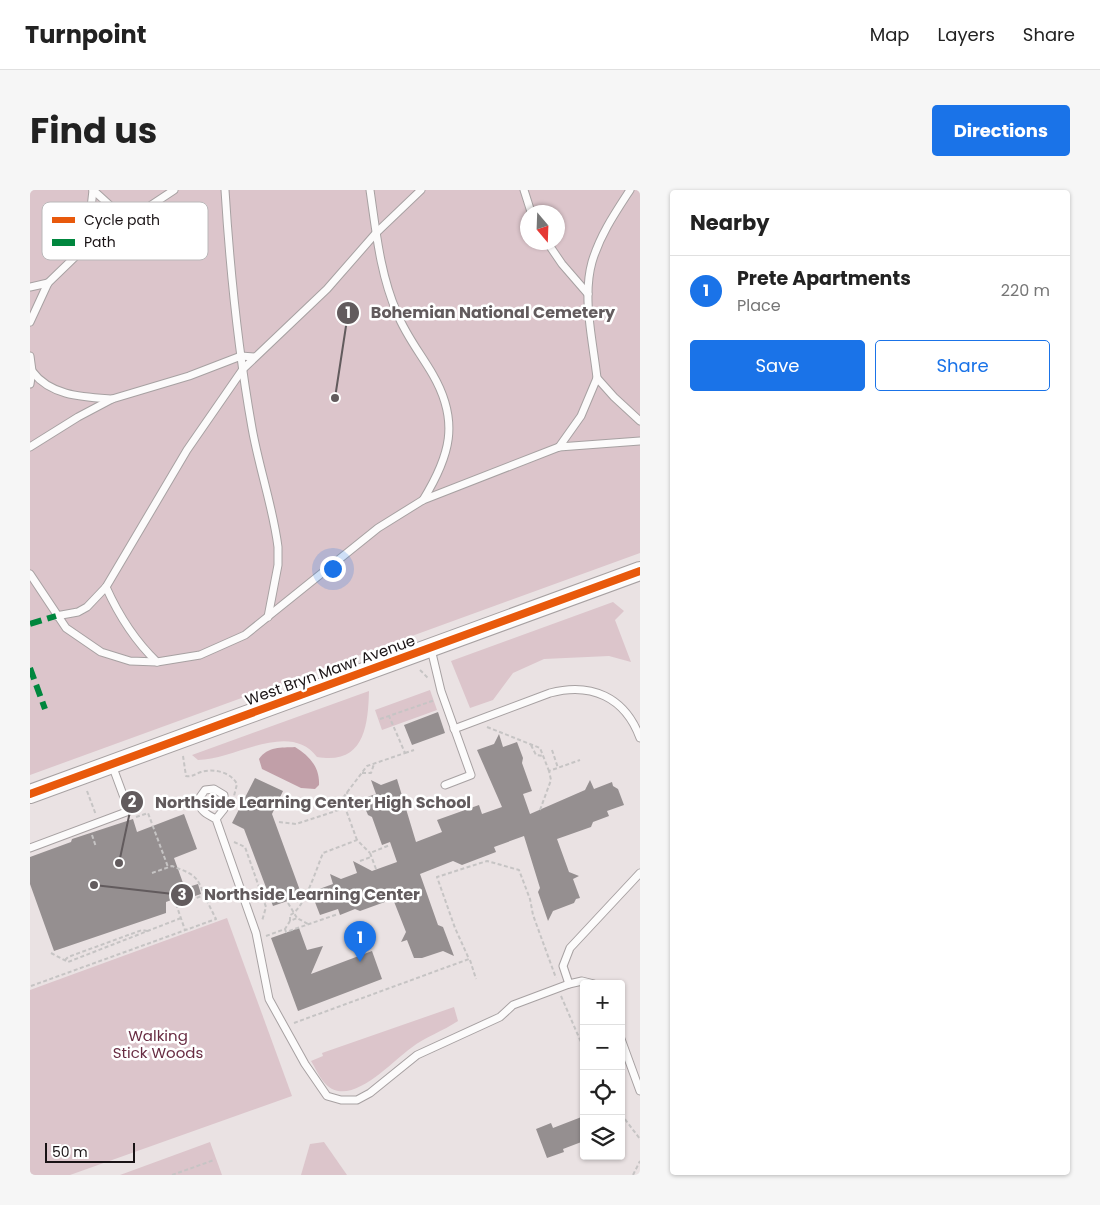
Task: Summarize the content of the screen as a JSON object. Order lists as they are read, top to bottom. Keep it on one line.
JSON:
{"streets":{"street":["West Bryn Mawr Avenue"]},"parks":["Walking Stick Woods"],"places":["Bohemian National Cemetery","Northside Learning Center High School","Northside Learning Center"],"legend":["Cycle path","Path"],"scale_bar":"50 m","north":"bottom","page":{"header":"Turnpoint","nav":["Map","Layers","Share"],"title":"Find us","buttons":["Directions",["Save","Share"]],"heading":"Nearby","list":[{"mark":"1","name":"Prete Apartments","note":"Place","value":"220 m"}],"pins":"1","map_buttons":["+","−"],"scale":"50 m"}}
